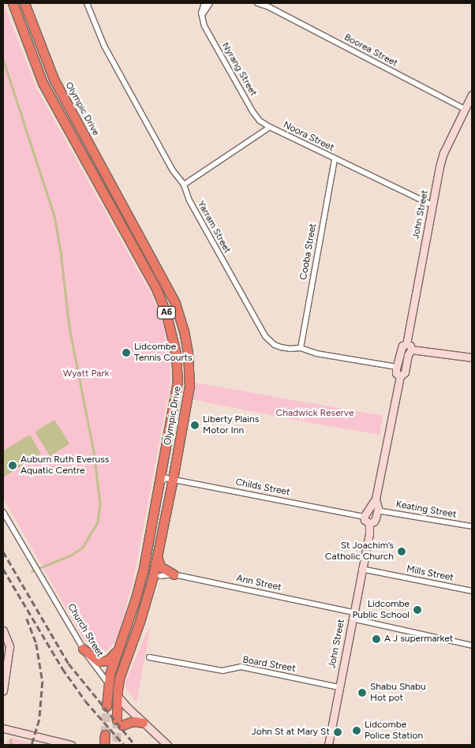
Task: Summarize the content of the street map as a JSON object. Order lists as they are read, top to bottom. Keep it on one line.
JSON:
{"streets":{"highway":["Olympic Drive","A6","Church Street"],"street":["Boorea Street","Nyrang Street","Noora Street","John Street","Yarram Street","Cooba Street","Childs Street","Keating Street","Mills Street","Ann Street","Board Street"]},"crossings":[["Boorea Street","John Street"],["Nyrang Street","Noora Street"],["Olympic Drive","Childs Street"],["Olympic Drive","Church Street"],["Noora Street","John Street"],["Noora Street","Yarram Street"],["Noora Street","Cooba Street"],["John Street","Childs Street"],["John Street","Mills Street"],["John Street","Ann Street"],["John Street","Board Street"],["Yarram Street","Cooba Street"]],"parks":["Wyatt Park","Chadwick Reserve"],"places":["Lidcombe Tennis Courts","Liberty Plains Motor Inn","Auburn Ruth Everuss Aquatic Centre","St Joachim’s Catholic Church","Lidcombe Public School","A J supermarket","Shabu Shabu Hot pot","Lidcombe Police Station","John St at Mary St"]}
